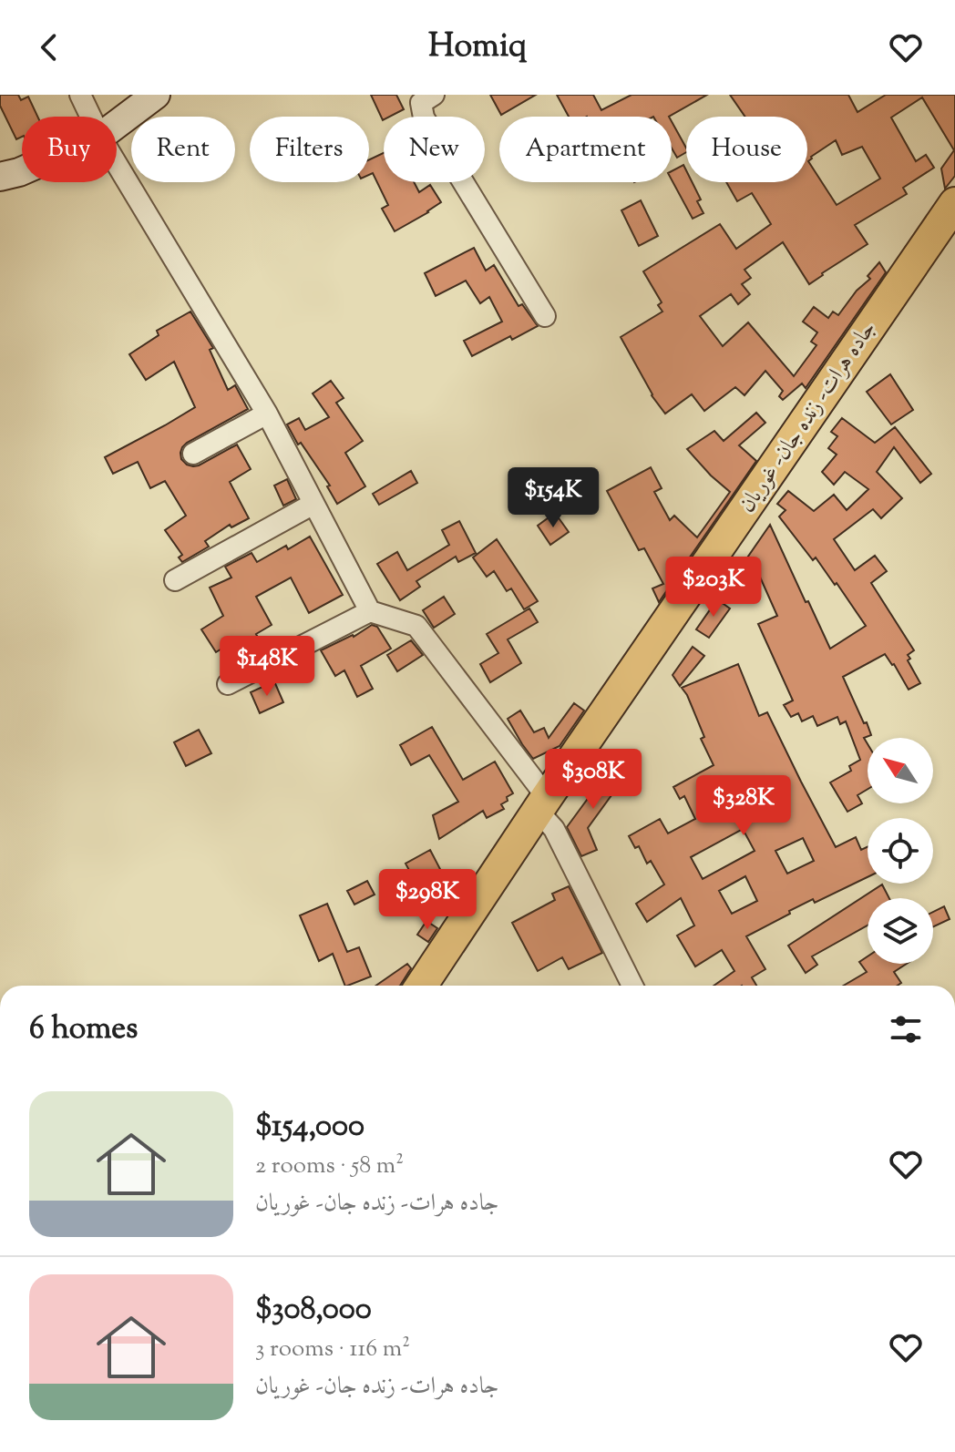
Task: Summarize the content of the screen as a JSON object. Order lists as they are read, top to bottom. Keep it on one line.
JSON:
{"streets":{"main road":["جاده هرات- زنده جان- غوریان"]},"north":"top left","page":{"header":"Homiq","chip":["Buy","Rent","Filters","New","Apartment","House"],"price":["$154K","$203K","$148K","$308K","$328K","$298K"],"heading":"6 homes","list":[{"name":"$154,000","note":"2 rooms · 58 m² · جاده هرات- زنده جان- غوریان"},{"name":"$308,000","note":"3 rooms · 116 m² · جاده هرات- زنده جان- غوریان"}]}}
